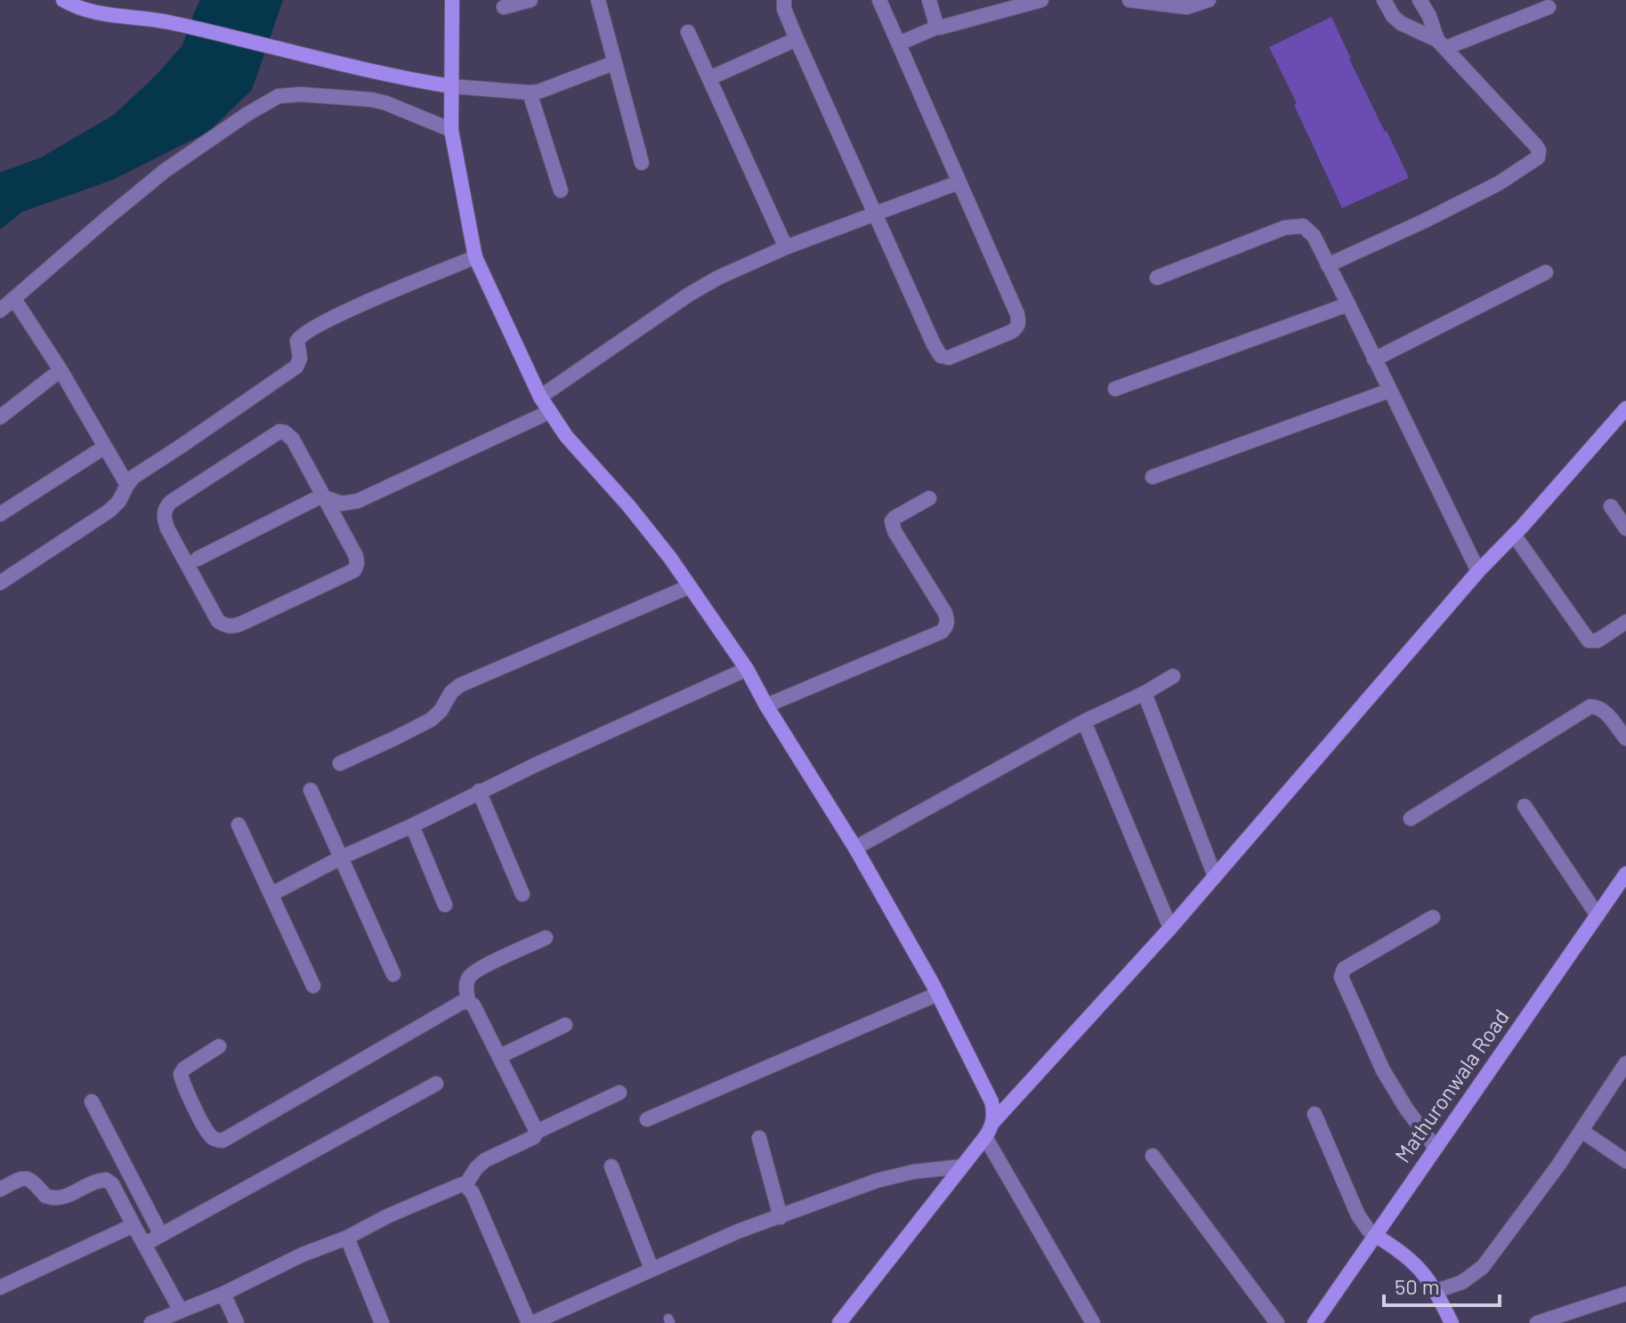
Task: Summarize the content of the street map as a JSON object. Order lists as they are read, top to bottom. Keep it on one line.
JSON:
{"streets":{"main road":["Mathuronwala Road"]},"scale_bar":"50 m"}
